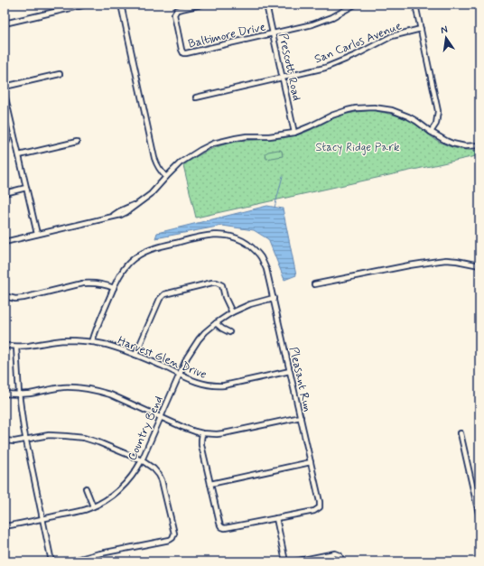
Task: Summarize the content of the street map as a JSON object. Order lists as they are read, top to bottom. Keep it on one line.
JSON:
{"streets":{"street":["Baltimore Drive","San Carlos Avenue","Prescott Road","Harvest Glen Drive","Pleasant Run","Country Bend"]},"crossings":[["Baltimore Drive","Prescott Road"],["San Carlos Avenue","Prescott Road"],["Harvest Glen Drive","Pleasant Run"],["Harvest Glen Drive","Country Bend"],["Pleasant Run","Country Bend"]],"parks":["Stacy Ridge Park"],"north":"top"}
